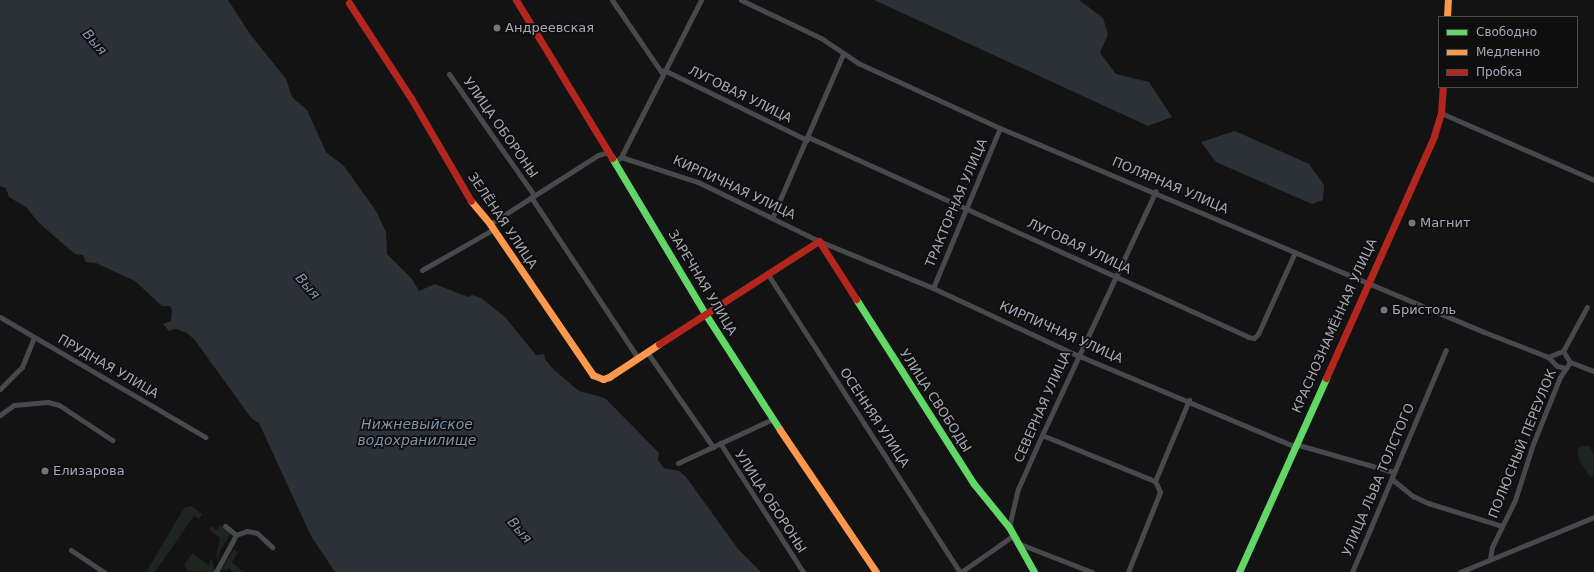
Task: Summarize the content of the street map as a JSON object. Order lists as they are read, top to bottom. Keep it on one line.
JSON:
{"streets":{"street":["ЛУГОВАЯ УЛИЦА","УЛИЦА ОБОРОНЫ","ПОЛЯРНАЯ УЛИЦА","КИРПИЧНАЯ УЛИЦА","ТРАКТОРНАЯ УЛИЦА","ЗЕЛЁНАЯ УЛИЦА","ЗАРЕЧНАЯ УЛИЦА","КРАСНОЗНАМЁННАЯ УЛИЦА","ПРУДНАЯ УЛИЦА","УЛИЦА СВОБОДЫ","СЕВЕРНАЯ УЛИЦА","ОСЕННЯЯ УЛИЦА","ПОЛЮСНЫЙ ПЕРЕУЛОК","УЛИЦА ЛЬВА ТОЛСТОГО"]},"crossings":[["ЛУГОВАЯ УЛИЦА","ПОЛЯРНАЯ УЛИЦА"],["ЛУГОВАЯ УЛИЦА","ТРАКТОРНАЯ УЛИЦА"],["ЛУГОВАЯ УЛИЦА","СЕВЕРНАЯ УЛИЦА"],["УЛИЦА ОБОРОНЫ","ЗЕЛЁНАЯ УЛИЦА"],["ПОЛЯРНАЯ УЛИЦА","ТРАКТОРНАЯ УЛИЦА"],["ПОЛЯРНАЯ УЛИЦА","КРАСНОЗНАМЁННАЯ УЛИЦА"],["ПОЛЯРНАЯ УЛИЦА","СЕВЕРНАЯ УЛИЦА"],["ПОЛЯРНАЯ УЛИЦА","ПОЛЮСНЫЙ ПЕРЕУЛОК"],["КИРПИЧНАЯ УЛИЦА","ТРАКТОРНАЯ УЛИЦА"],["КИРПИЧНАЯ УЛИЦА","КРАСНОЗНАМЁННАЯ УЛИЦА"],["КИРПИЧНАЯ УЛИЦА","УЛИЦА СВОБОДЫ"],["КИРПИЧНАЯ УЛИЦА","СЕВЕРНАЯ УЛИЦА"],["КИРПИЧНАЯ УЛИЦА","УЛИЦА ЛЬВА ТОЛСТОГО"],["УЛИЦА СВОБОДЫ","СЕВЕРНАЯ УЛИЦА"]],"water":["Выя","Нижневыйское водохранилище"],"places":["Андреевская","Магнит","Бристоль","Елизарова"],"legend":["Свободно","Медленно","Пробка"]}
